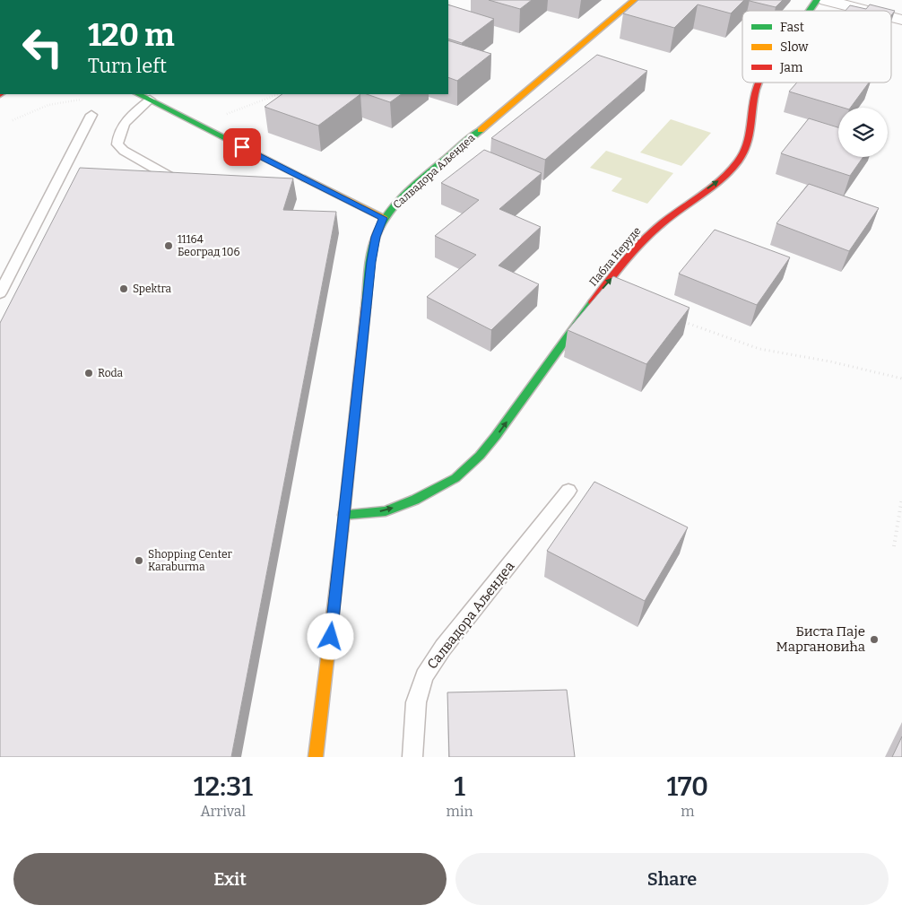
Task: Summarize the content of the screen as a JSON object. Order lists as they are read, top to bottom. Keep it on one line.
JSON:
{"streets":{"street":["Салвадора Аљендеа","Пабла Неруде"]},"crossings":[["Салвадора Аљендеа","Пабла Неруде"]],"one_way":["Пабла Неруде"],"places":["11164 Београд 106","Spektra","Roda","Shopping Center Karaburma","Биста Паје Маргановића"],"legend":["Fast","Slow","Jam"],"page":{"turn":["120 m","Turn left"],"eta":["12:31","Arrival","1","min","170","m"],"buttons":["Exit","Share"]}}
